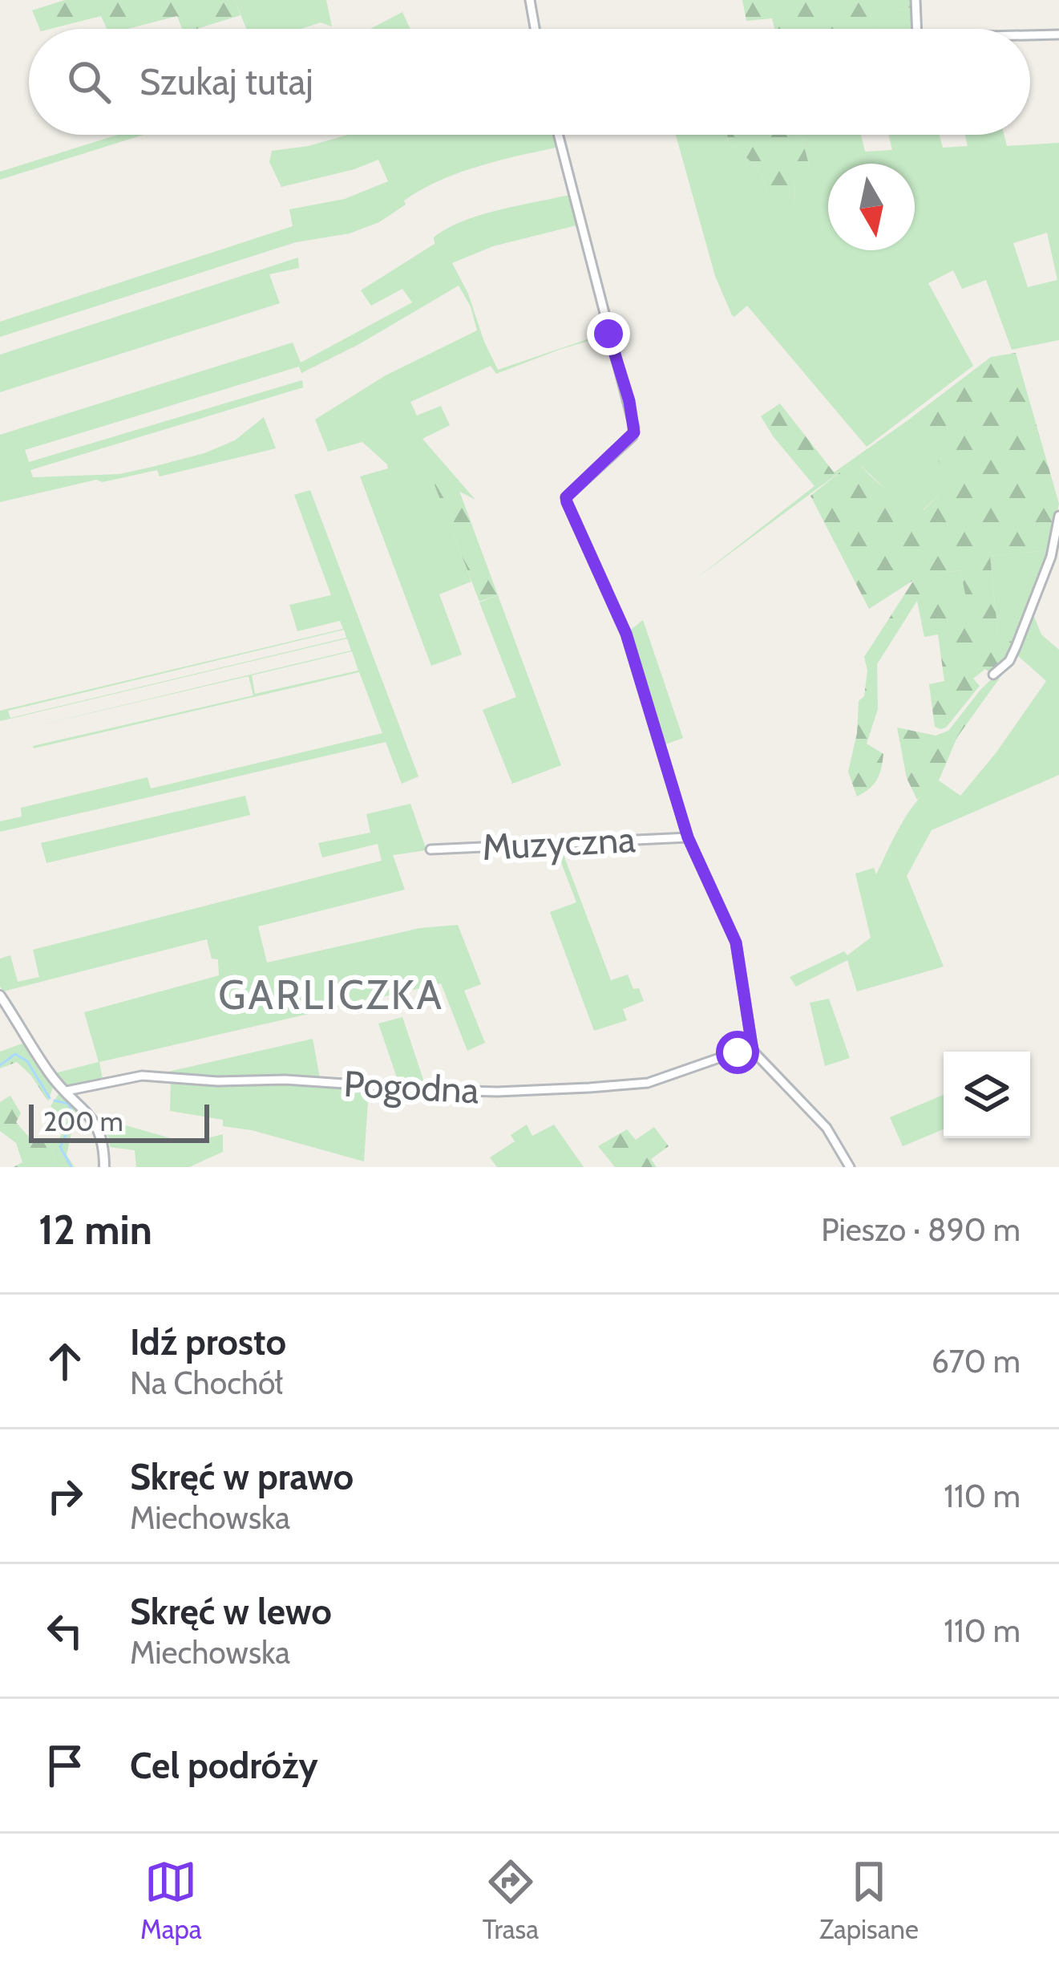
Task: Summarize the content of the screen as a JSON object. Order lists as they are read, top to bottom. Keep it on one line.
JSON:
{"streets":{"street":["Muzyczna","Pogodna"]},"districts":["GARLICZKA"],"scale_bar":"200 m","north":"bottom","page":{"search":"Szukaj tutaj","scale":"200 m","heading":["12 min","Pieszo · 890 m"],"list":[["Idź prosto","Na Chochół","670 m"],["Skręć w prawo","Miechowska","110 m"],["Skręć w lewo","Miechowska","110 m"],"Cel podróży"],"nav":["Mapa","Trasa","Zapisane"]}}
